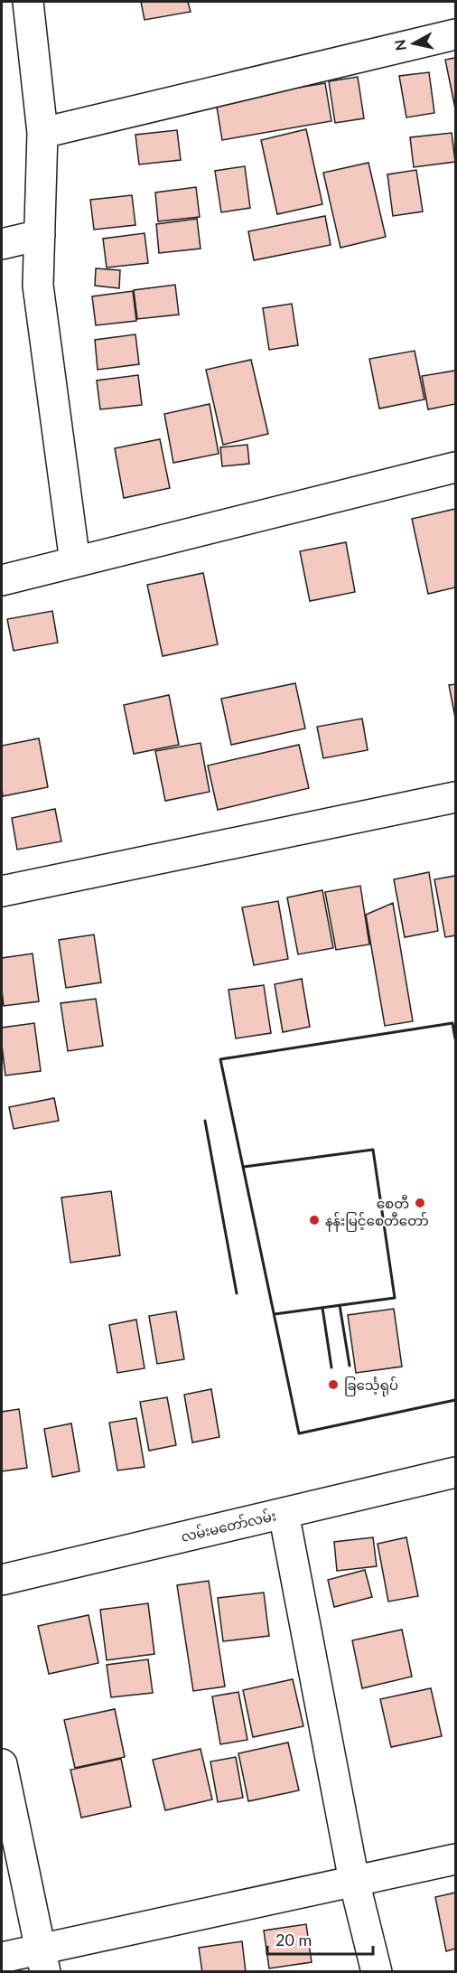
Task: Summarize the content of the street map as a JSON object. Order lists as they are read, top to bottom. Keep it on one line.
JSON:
{"streets":{"street":["လမ်းမတော်လမ်း"]},"places":["စေတီ","နန်းမြင့်စေတီတော်","ခြင်္သေ့ရုပ်"],"scale_bar":"20 m","north":"left"}
